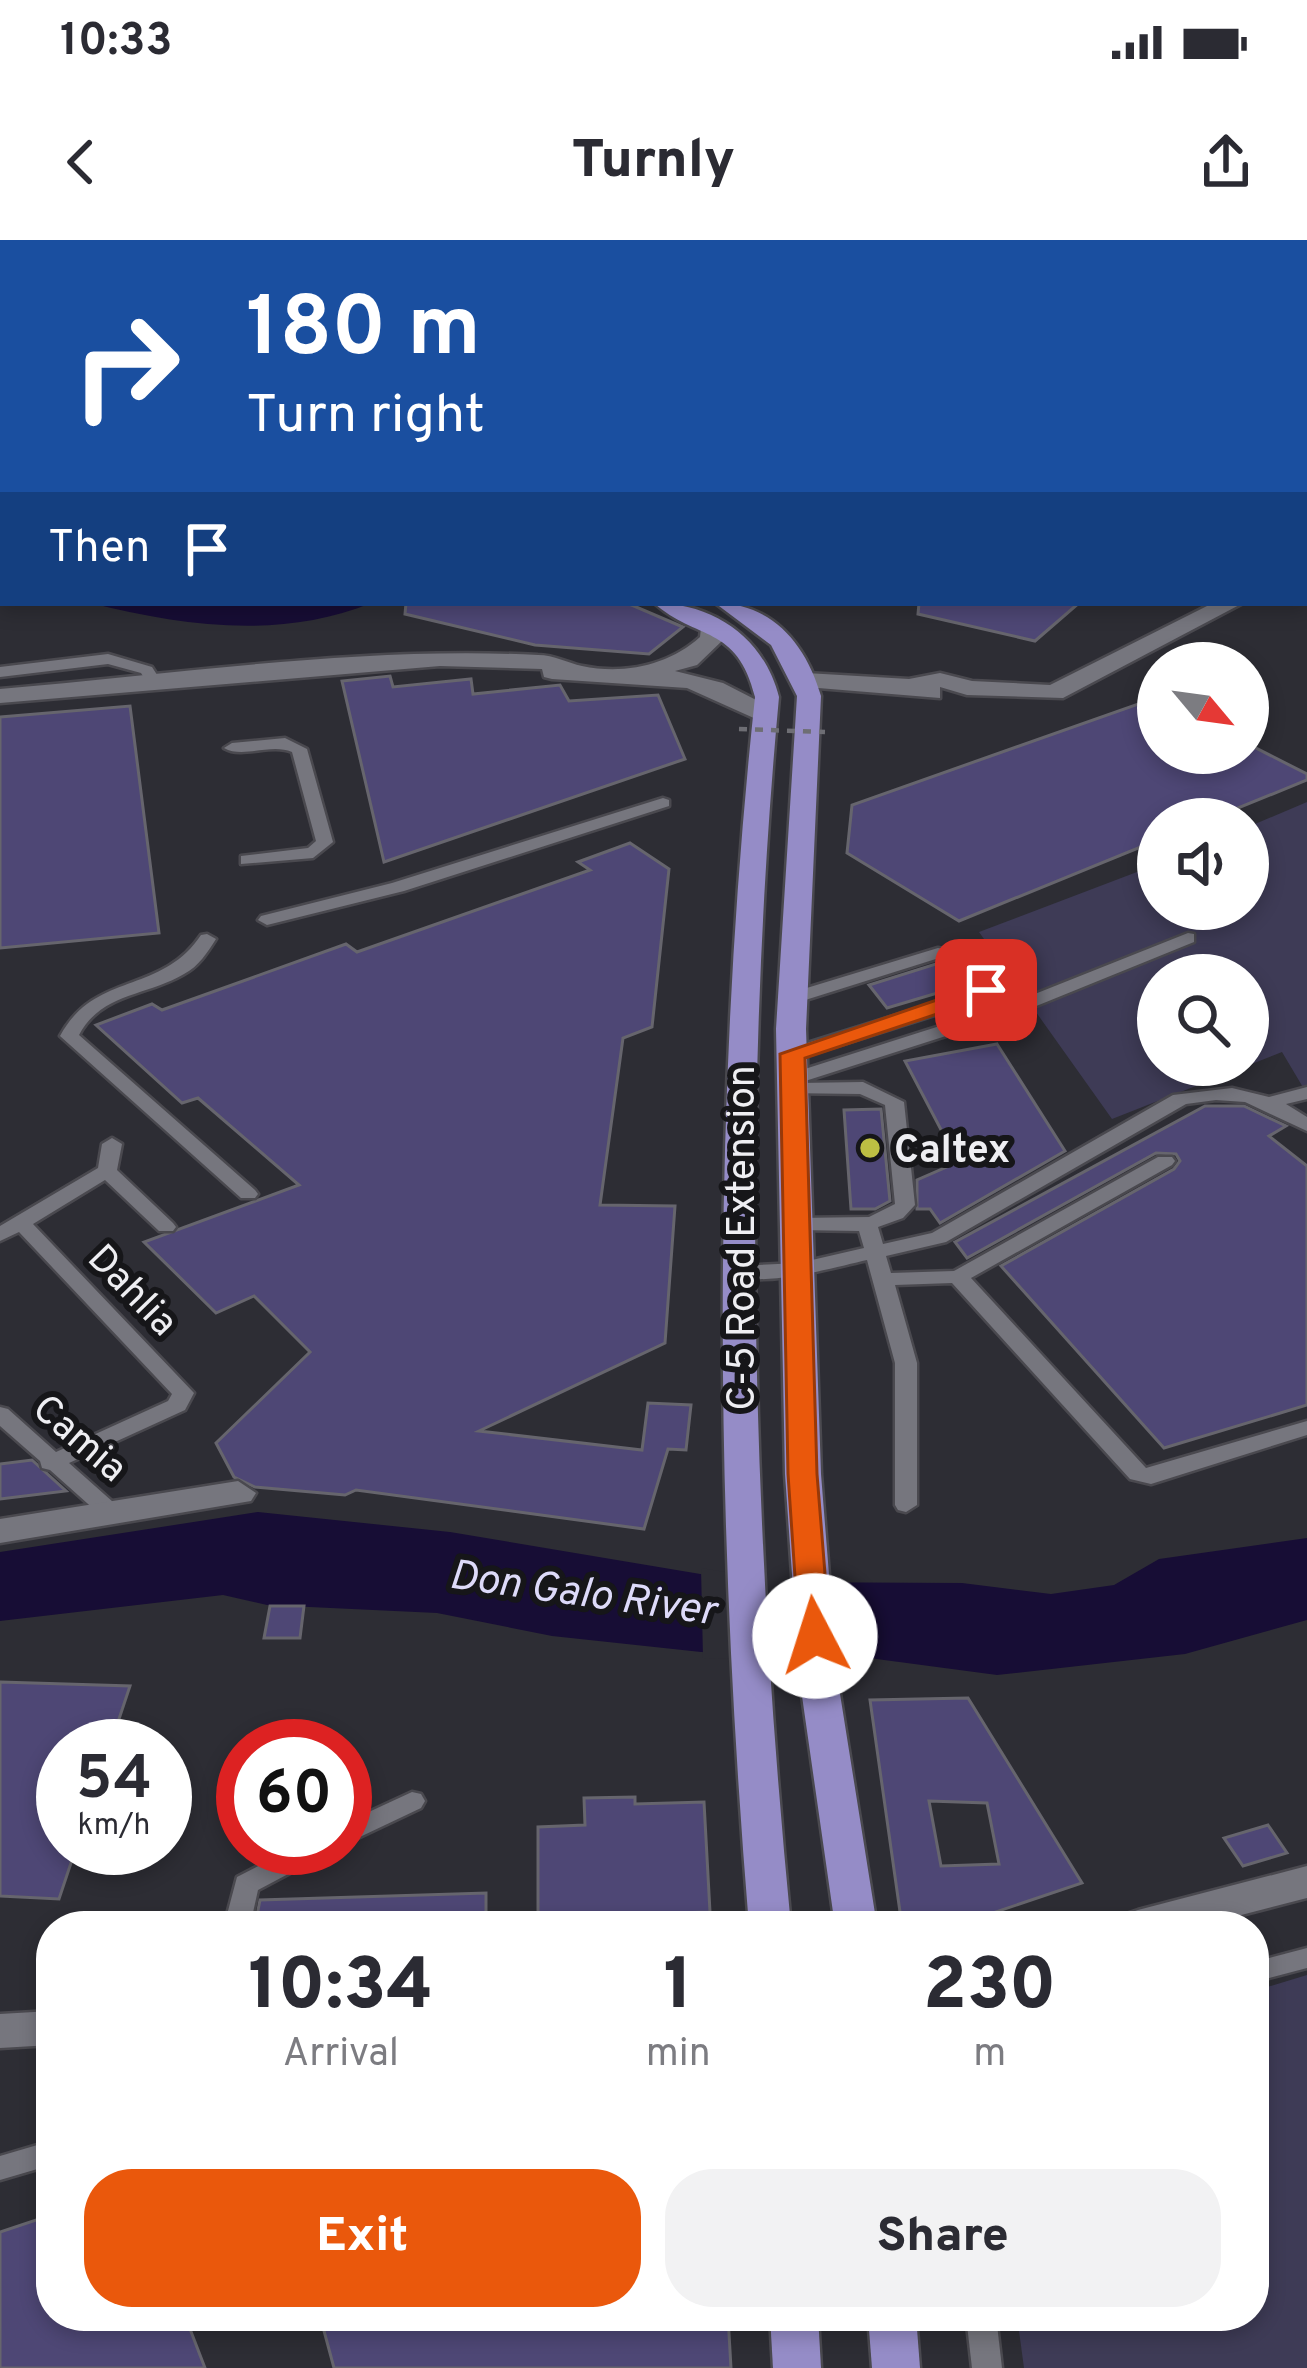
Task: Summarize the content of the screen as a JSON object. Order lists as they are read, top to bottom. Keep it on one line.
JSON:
{"streets":{"main road":["C-5 Road Extension"],"lane":["Dahlia","Camia"]},"crossings":[["Dahlia","Camia"]],"water":["Don Galo River"],"places":["Caltex"],"north":"bottom right","page":{"status":"10:33","header":"Turnly","turn":["180 m","Turn right"],"then":"Then","speed":"54 km/h","limit":"60","eta":["10:34","Arrival","1","min","230","m"],"buttons":["Exit","Share"]}}
